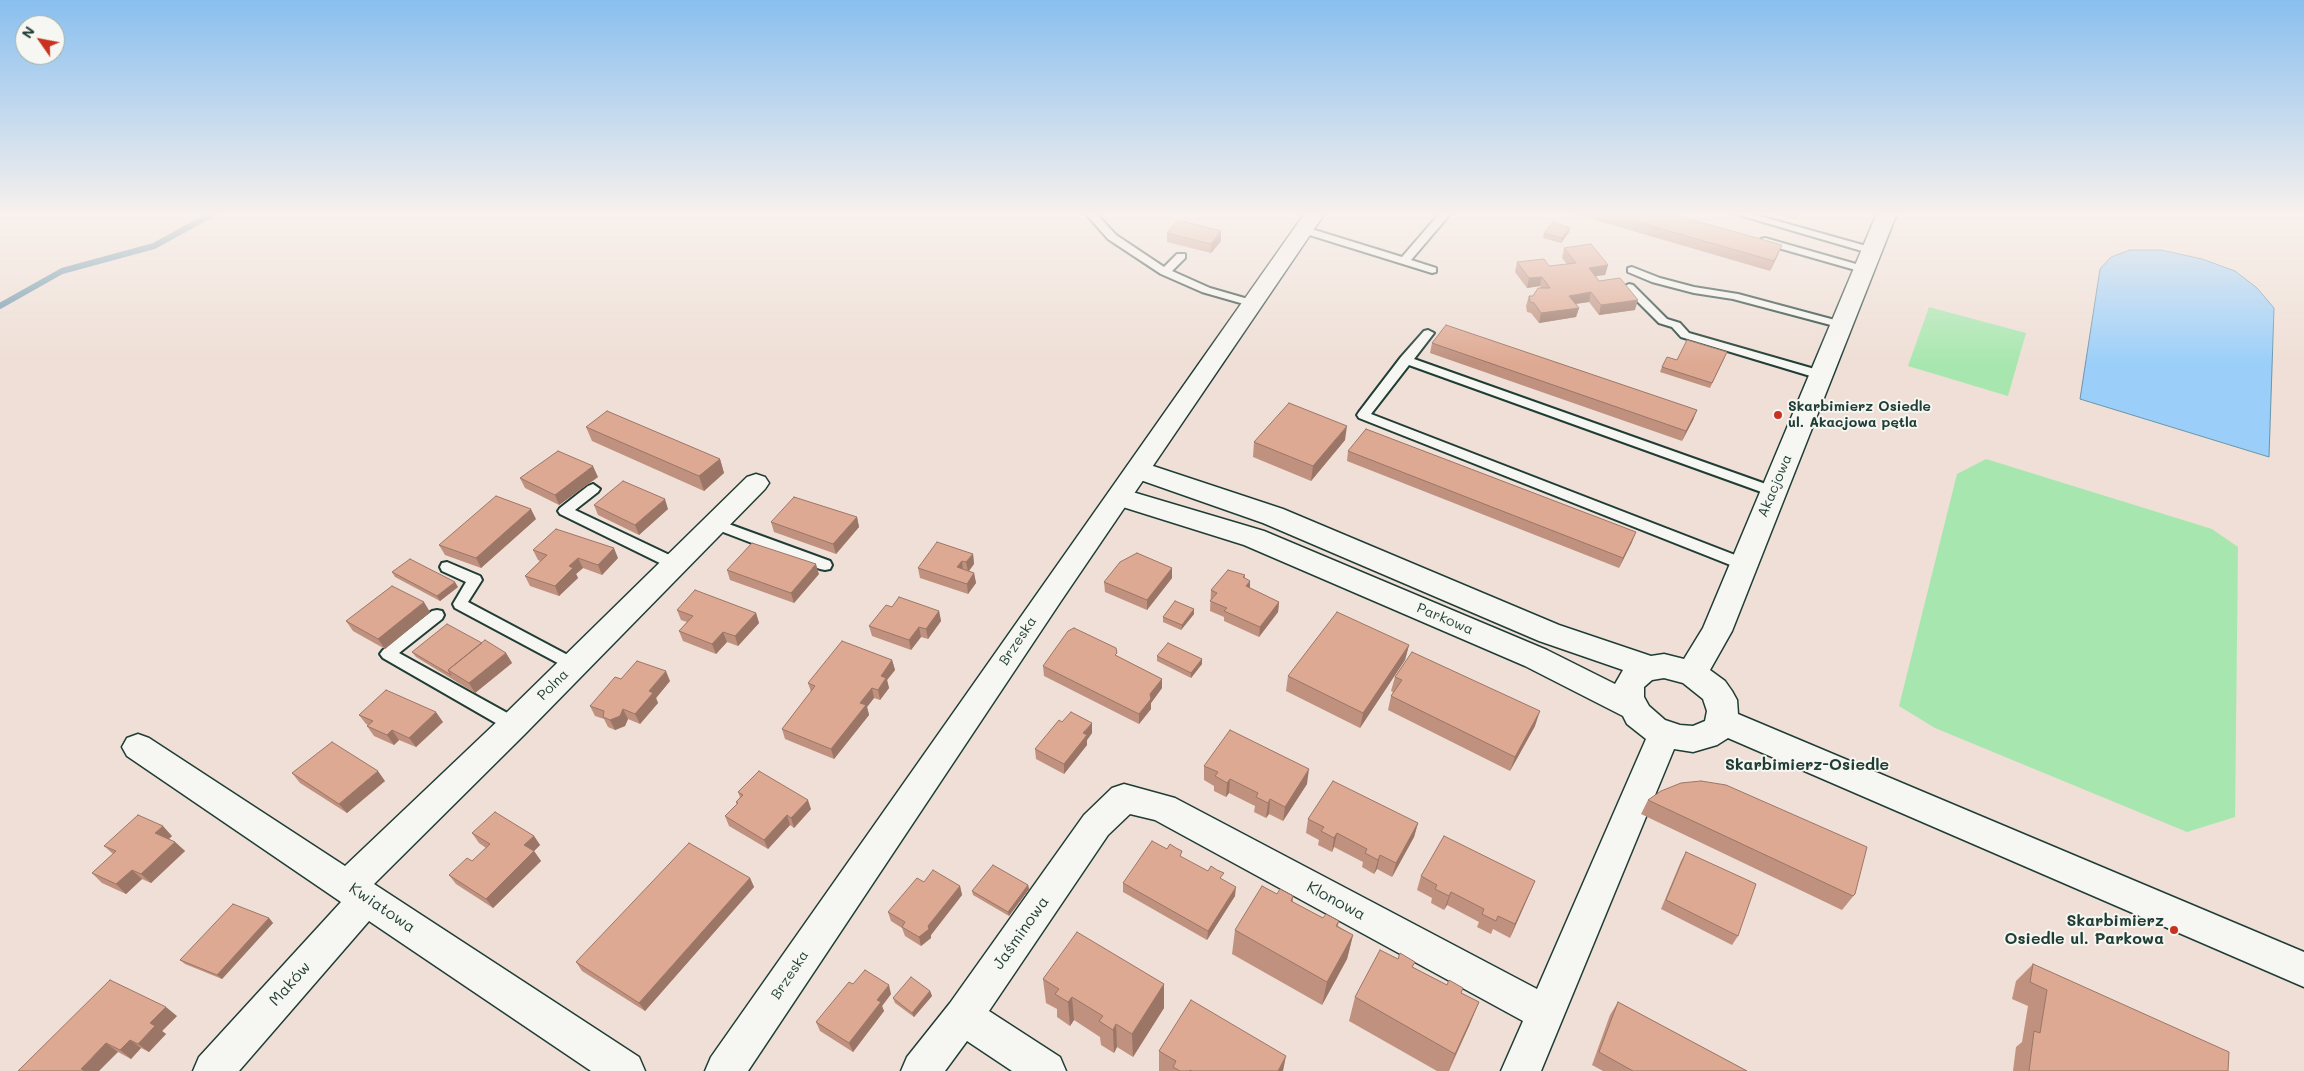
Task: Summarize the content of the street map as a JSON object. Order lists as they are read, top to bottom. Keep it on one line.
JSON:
{"streets":{"street":["Akacjowa","Parkowa","Brzeska","Polna","Klonowa","Kwiatowa","Jaśminowa","Maków"]},"crossings":[["Akacjowa","Parkowa"],["Parkowa","Brzeska"],["Polna","Kwiatowa"],["Polna","Maków"],["Klonowa","Jaśminowa"],["Kwiatowa","Maków"]],"districts":["Skarbimierz-Osiedle"],"places":["Skarbimierz Osiedle ul. Akacjowa pętla","Skarbimierz Osiedle ul. Parkowa"],"north":"top left"}
